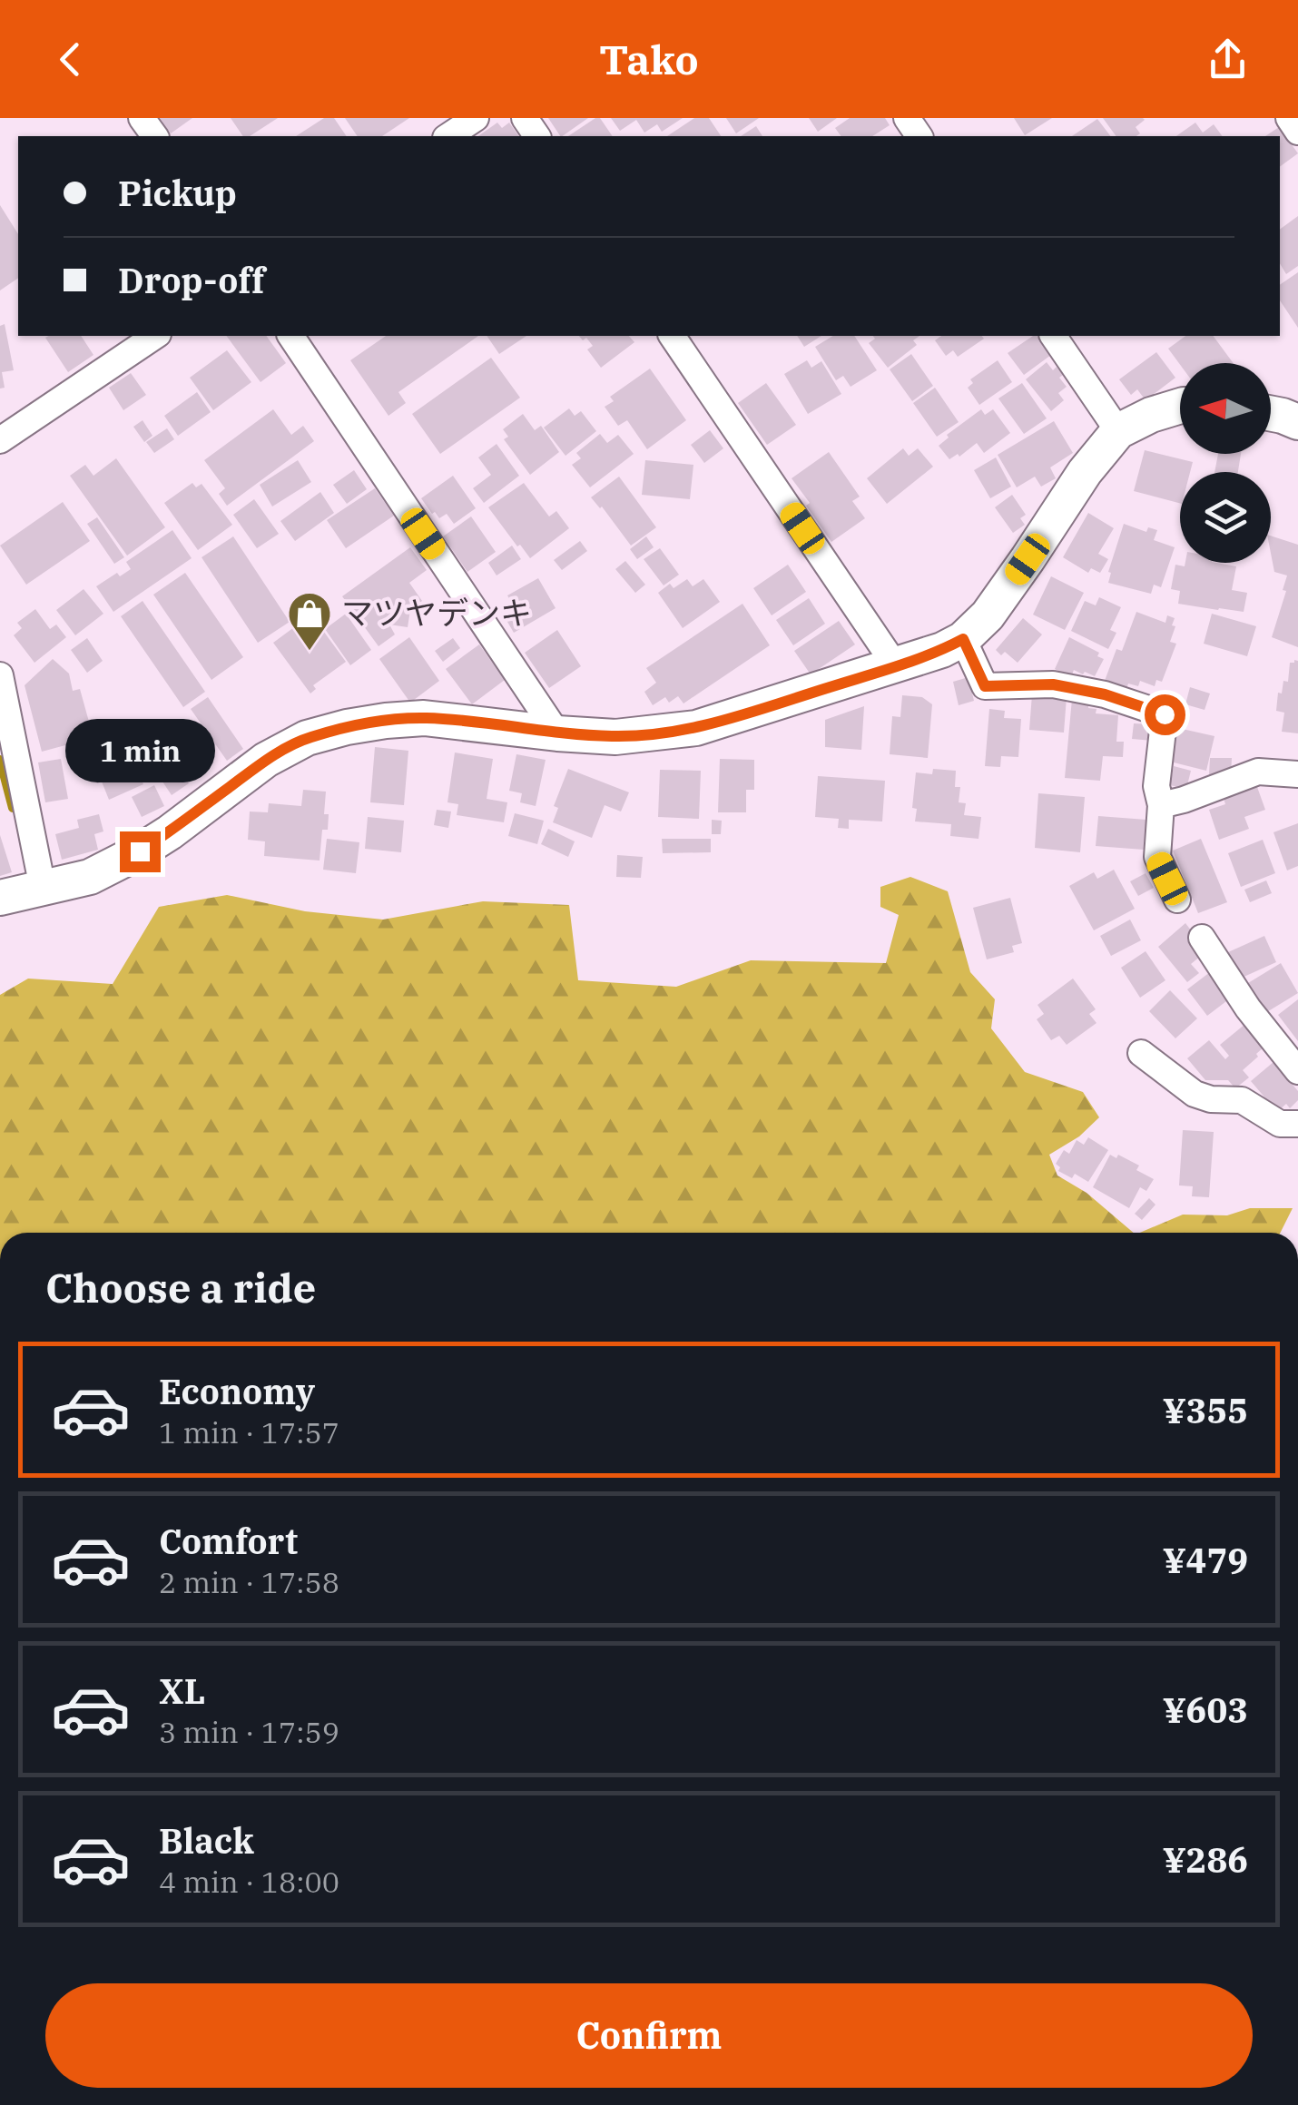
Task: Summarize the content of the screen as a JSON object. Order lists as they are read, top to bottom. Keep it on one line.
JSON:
{"places":{"shop":["マツヤデンキ"]},"north":"left","page":{"header":"Tako","banner":["Pickup","Drop-off"],"bubble":"1 min","heading":"Choose a ride","list":[{"name":"Economy","note":"1 min · 17:57","value":"¥355"},{"name":"Comfort","note":"2 min · 17:58","value":"¥479"},{"name":"XL","note":"3 min · 17:59","value":"¥603"},{"name":"Black","note":"4 min · 18:00","value":"¥286"}],"buttons":"Confirm"}}
